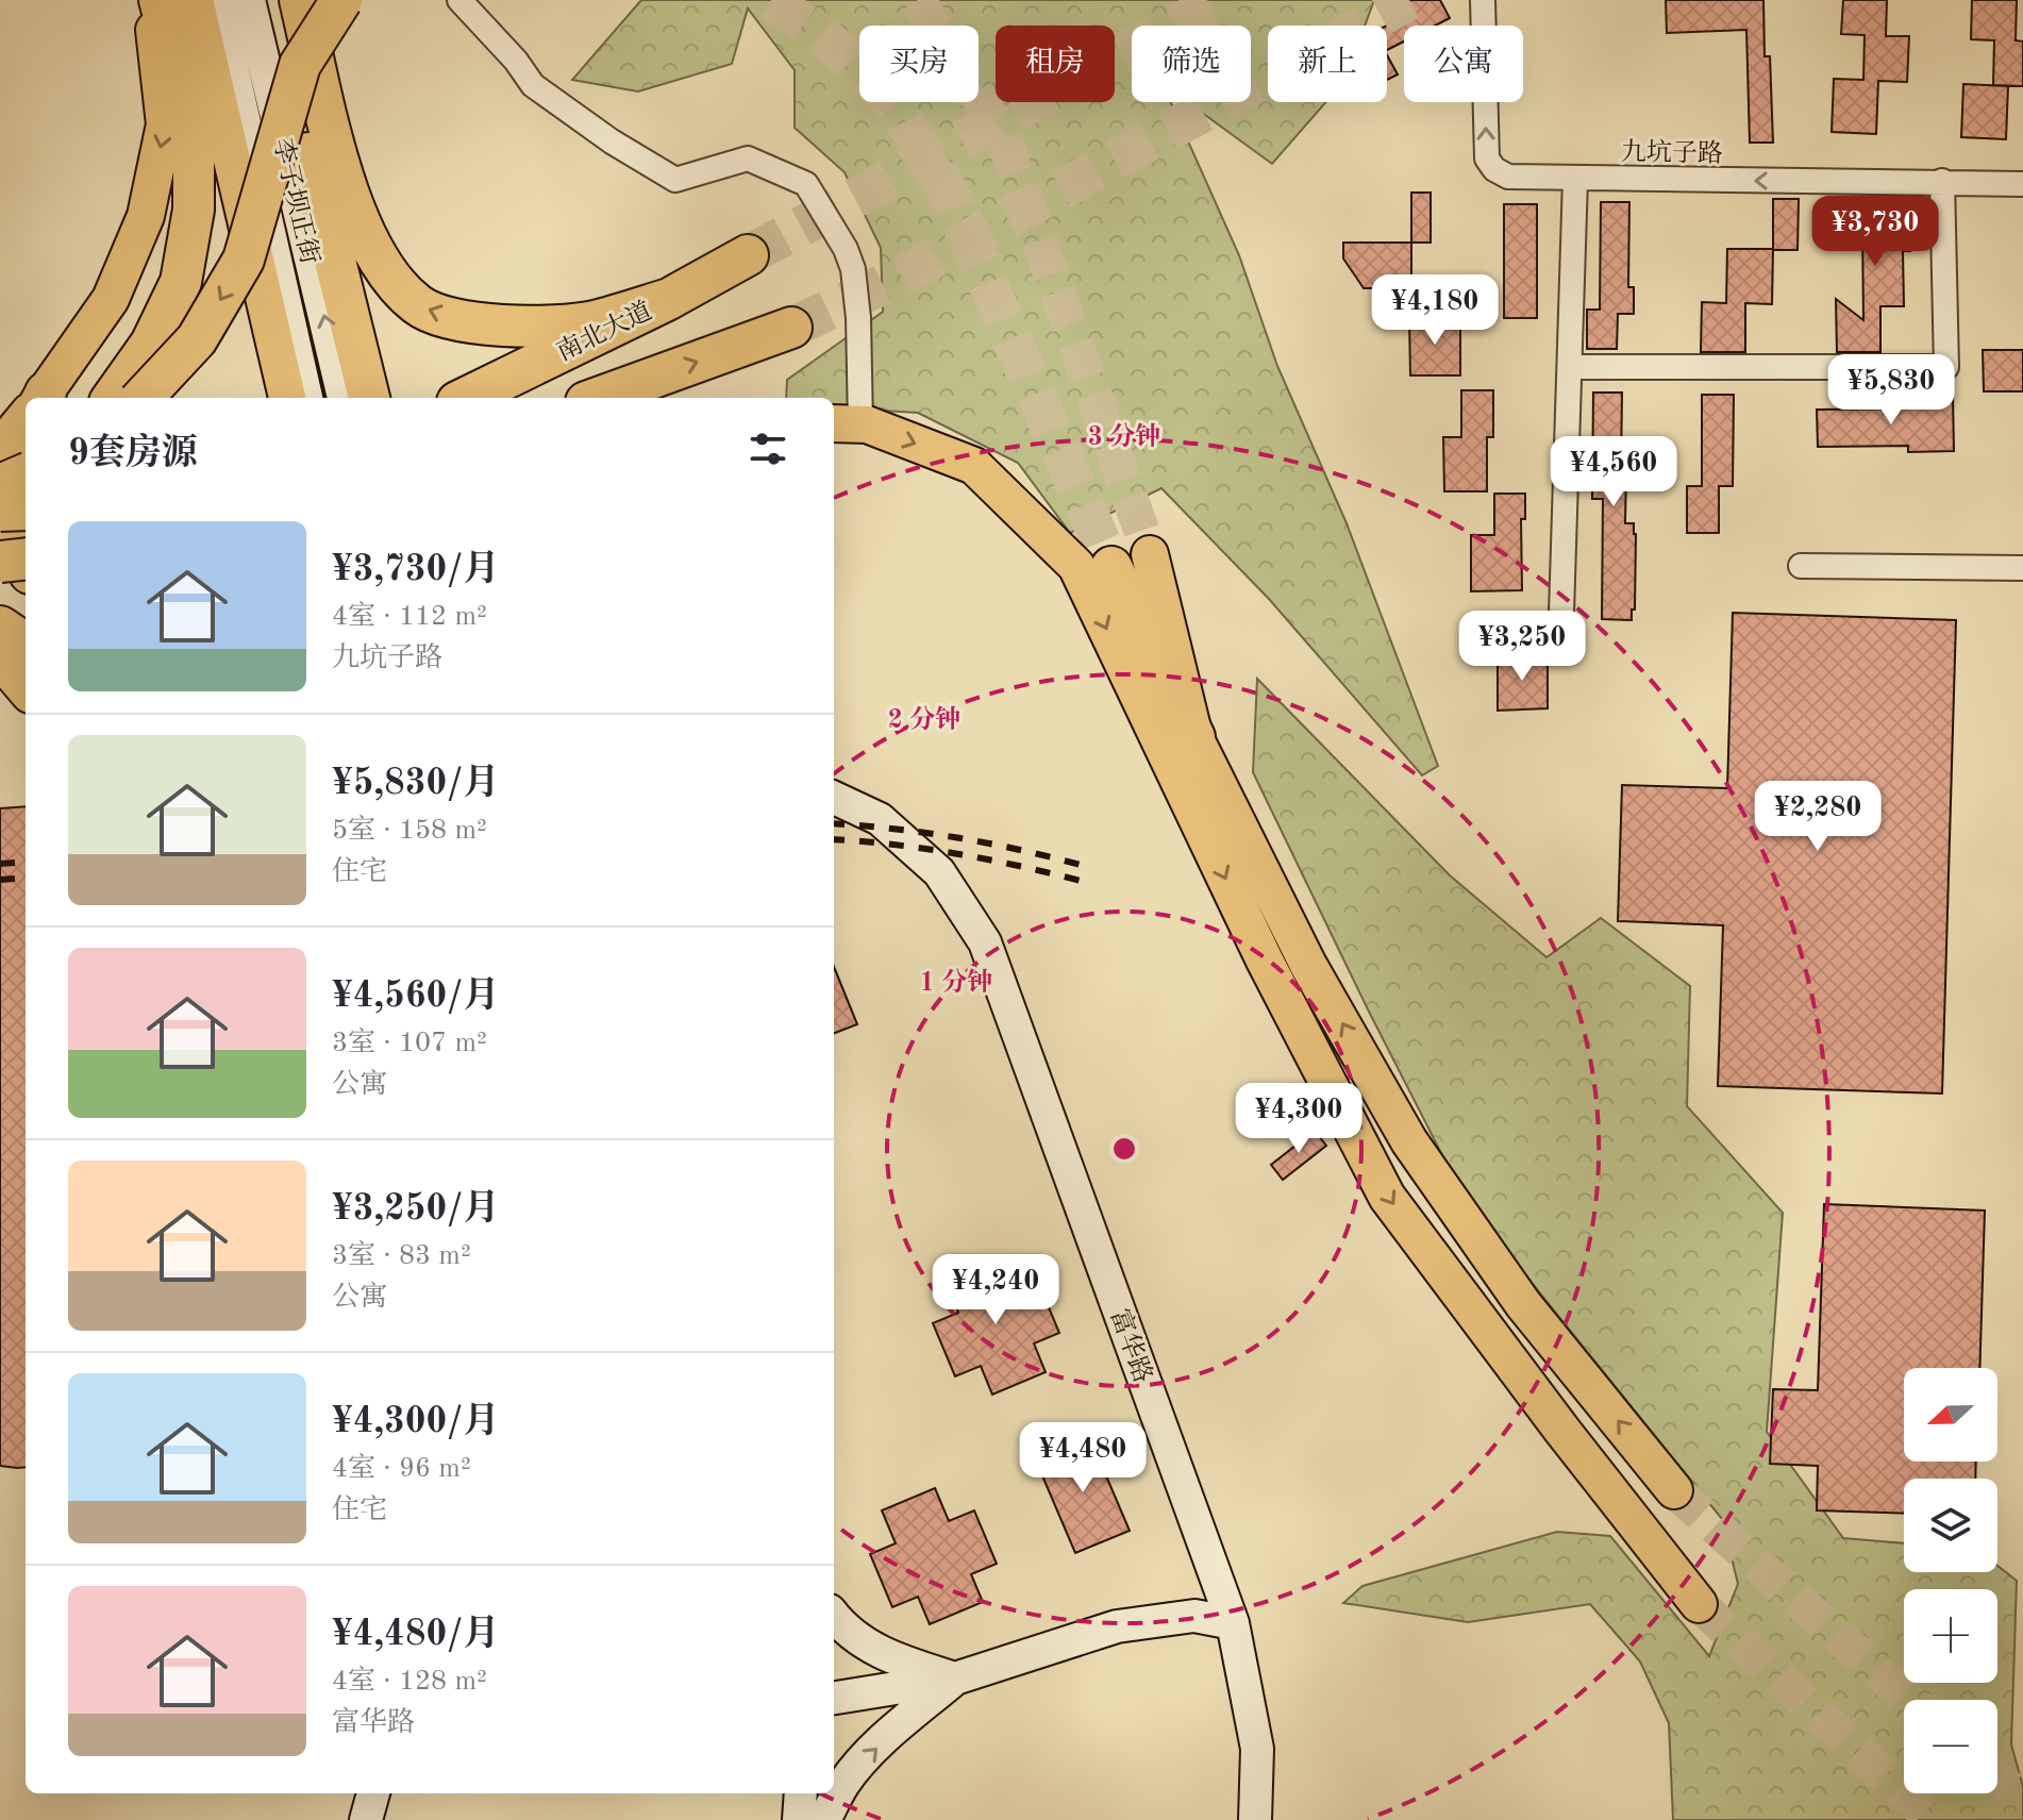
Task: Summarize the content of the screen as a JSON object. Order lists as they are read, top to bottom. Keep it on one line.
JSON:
{"streets":{"highway":["南北大道"],"street":["九坑子路","李子坝正街","富华路"]},"north":"left","page":{"chip":["买房","租房","筛选","新上","公寓"],"price":["¥3,730","¥4,180","¥5,830","¥4,560","¥3,250","¥2,280","¥4,300","¥4,240","¥4,480"],"heading":"9套房源","list":[{"name":"¥3,730/月","note":"4室 · 112 m² · 九坑子路"},{"name":"¥5,830/月","note":"5室 · 158 m² · 住宅"},{"name":"¥4,560/月","note":"3室 · 107 m² · 公寓"},{"name":"¥3,250/月","note":"3室 · 83 m² · 公寓"},{"name":"¥4,300/月","note":"4室 · 96 m² · 住宅"},{"name":"¥4,480/月","note":"4室 · 128 m² · 富华路"}],"map_buttons":["+","−"]},"rings":["3 分钟","2 分钟","1 分钟"]}
